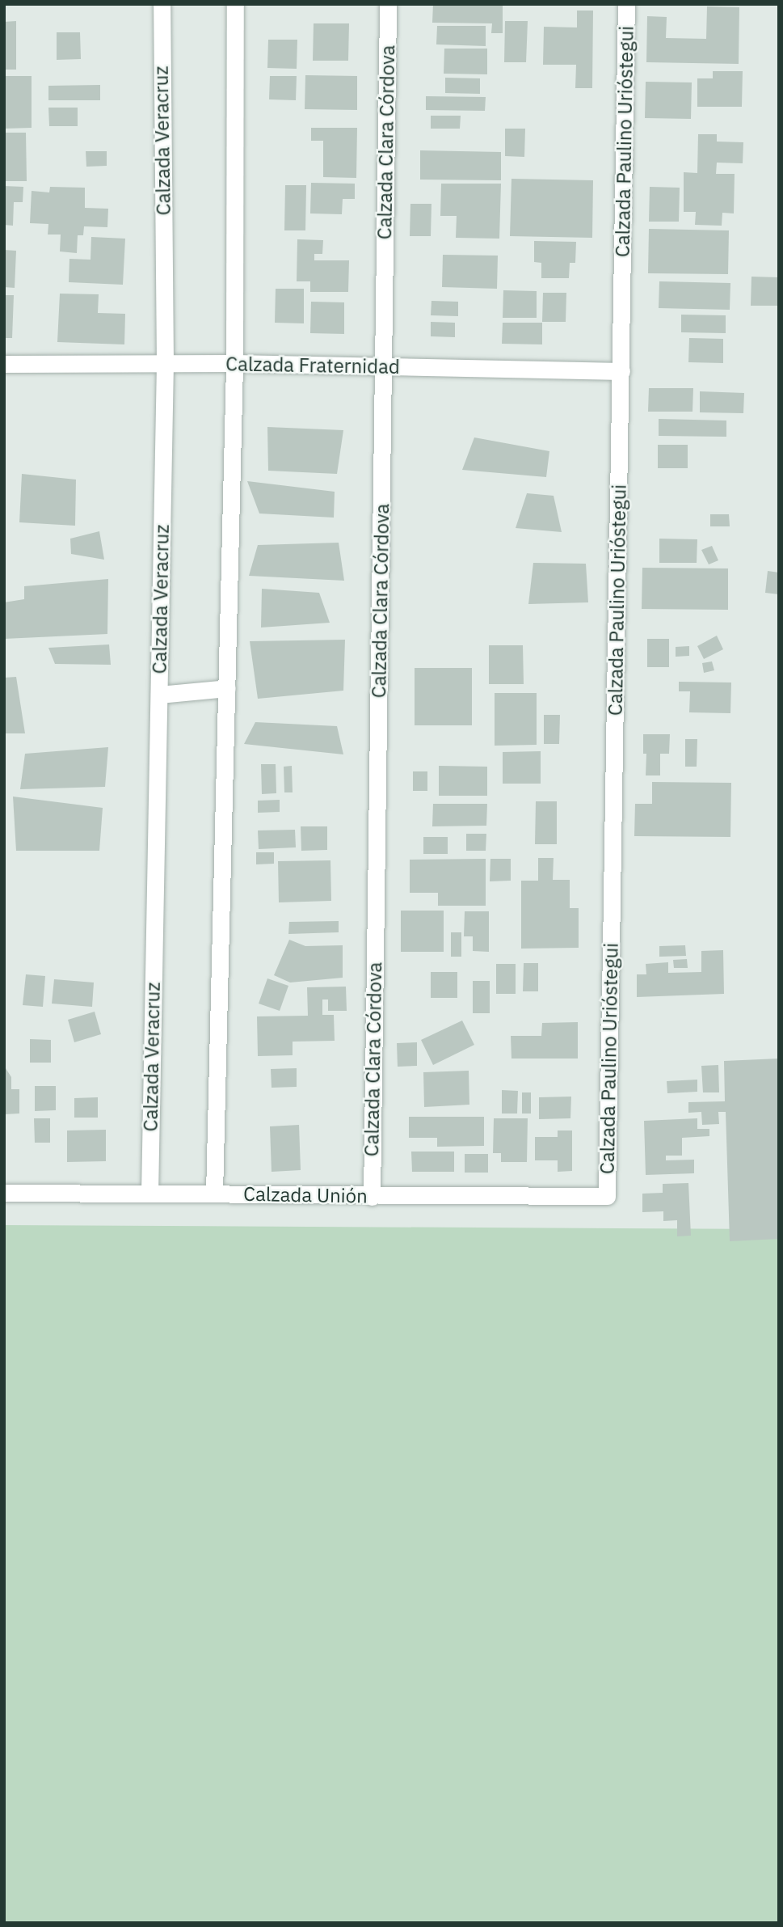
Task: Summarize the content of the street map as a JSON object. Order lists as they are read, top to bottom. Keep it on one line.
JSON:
{"streets":{"street":["Calzada Veracruz","Calzada Paulino Urióstegui","Calzada Clara Córdova","Calzada Fraternidad","Calzada Unión"]},"crossings":[["Calzada Veracruz","Calzada Fraternidad"],["Calzada Veracruz","Calzada Unión"],["Calzada Paulino Urióstegui","Calzada Fraternidad"],["Calzada Paulino Urióstegui","Calzada Unión"],["Calzada Clara Córdova","Calzada Fraternidad"],["Calzada Clara Córdova","Calzada Unión"]]}
